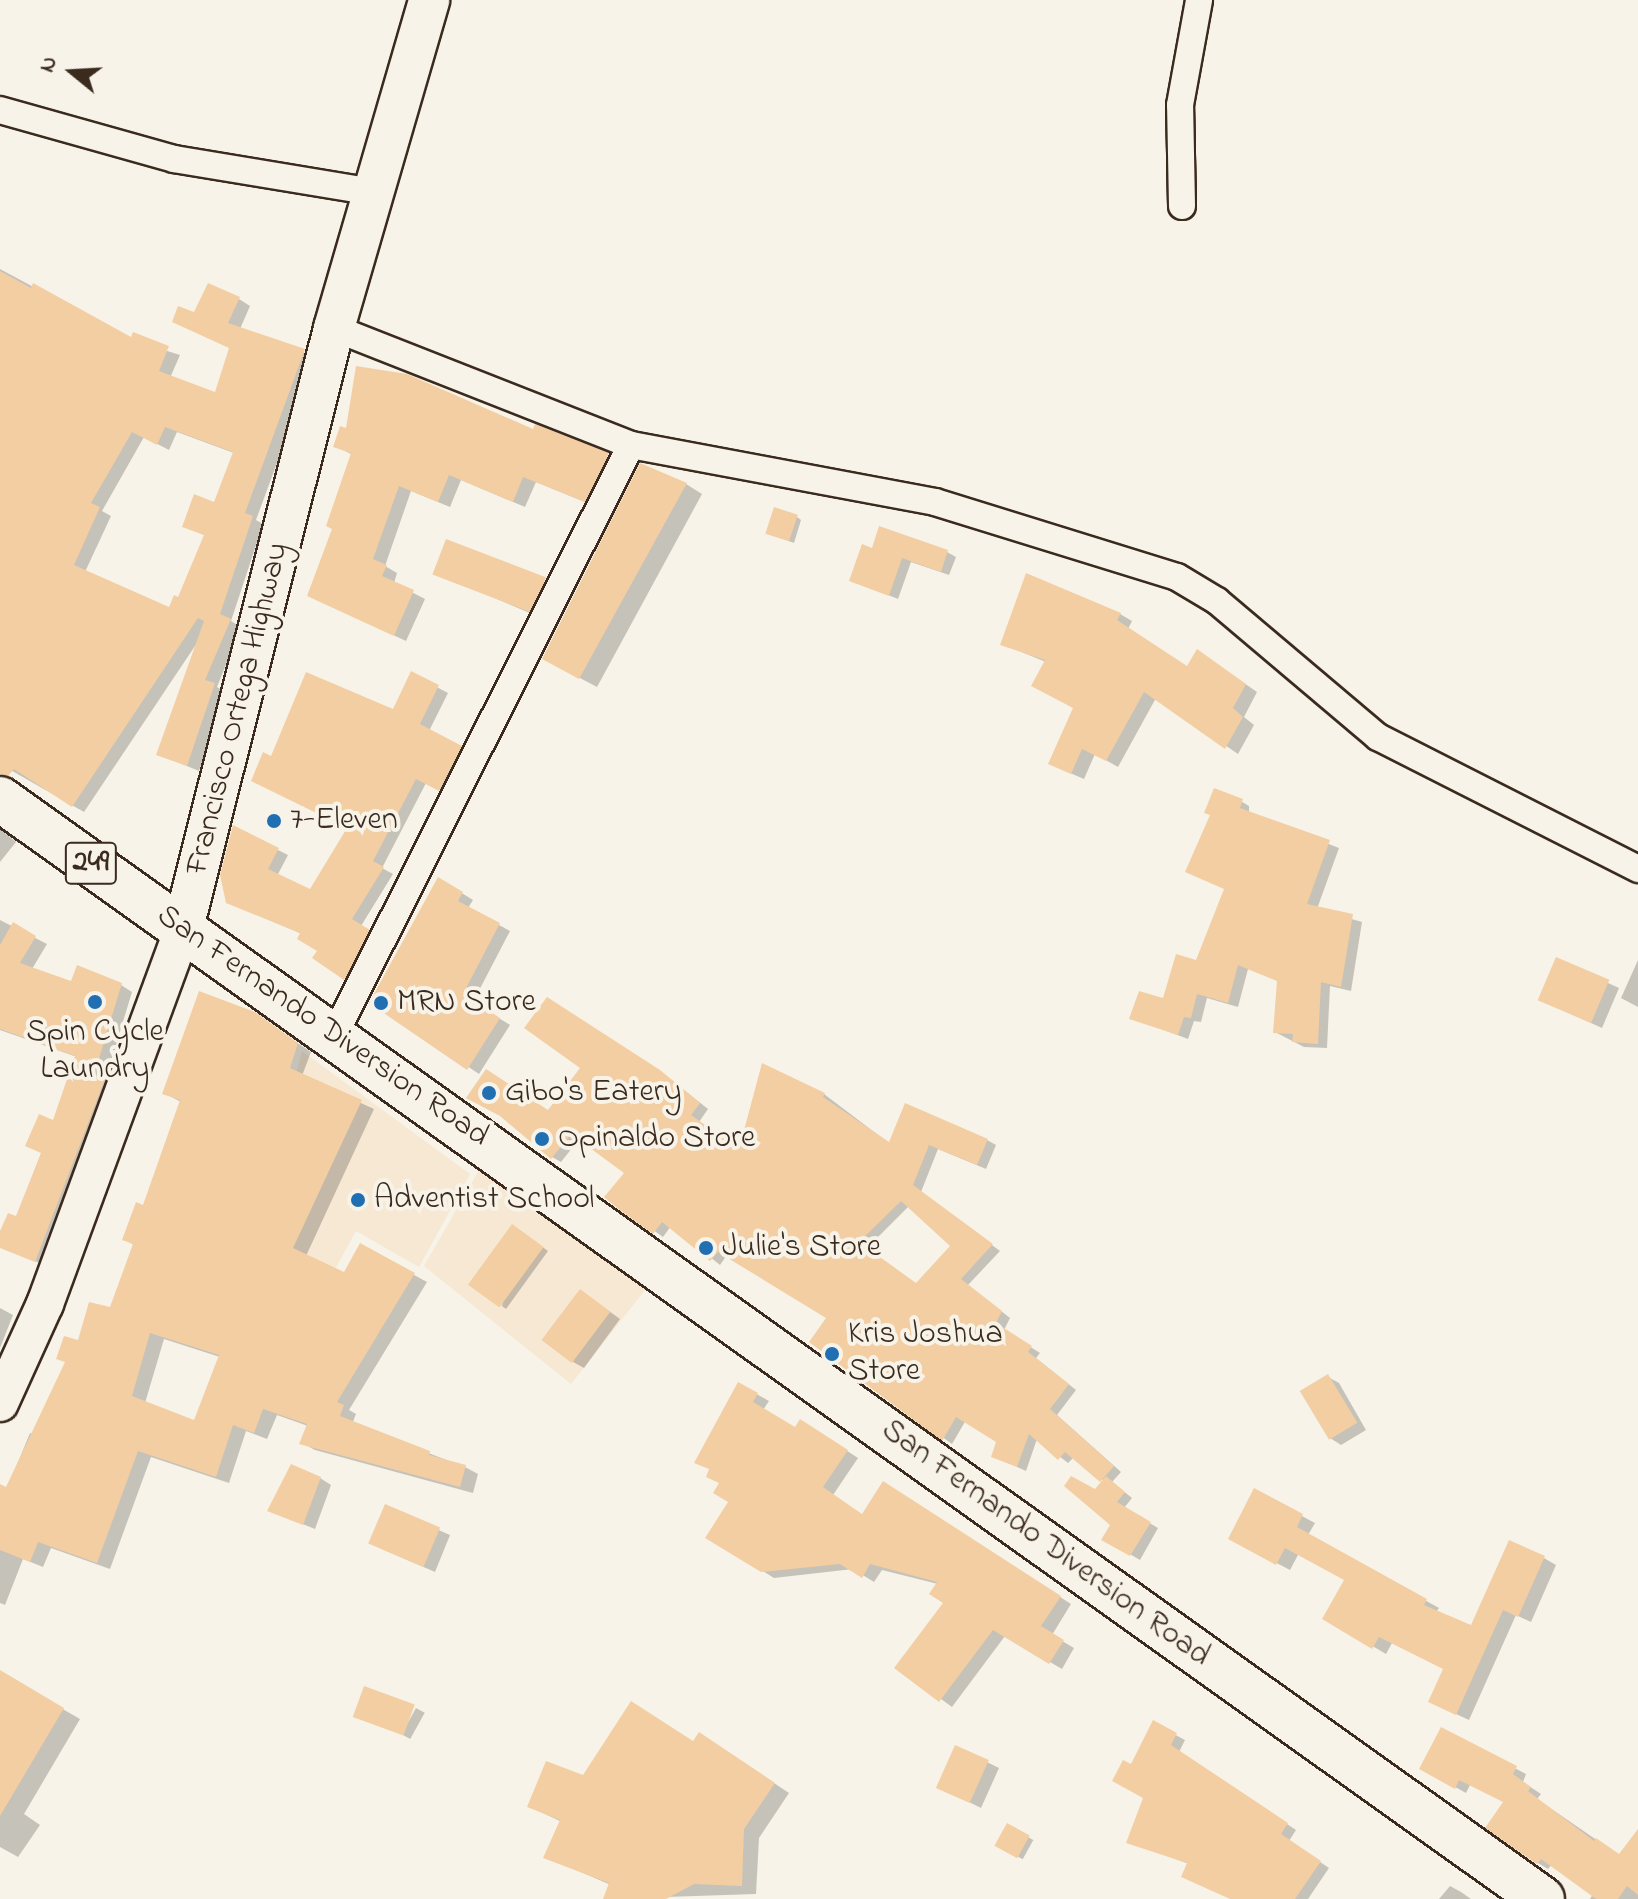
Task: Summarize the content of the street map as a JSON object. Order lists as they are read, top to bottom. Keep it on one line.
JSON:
{"streets":{"highway":["249","San Fernando Diversion Road"],"main road":["Francisco Ortega Highway"]},"crossings":[["Francisco Ortega Highway","San Fernando Diversion Road"]],"places":["7-Eleven","Spin Cycle Laundry","MRN Store","Gibo's Eatery","Opinaldo Store","Adventist School","Julie's Store","Kris Joshua Store"],"north":"left"}
